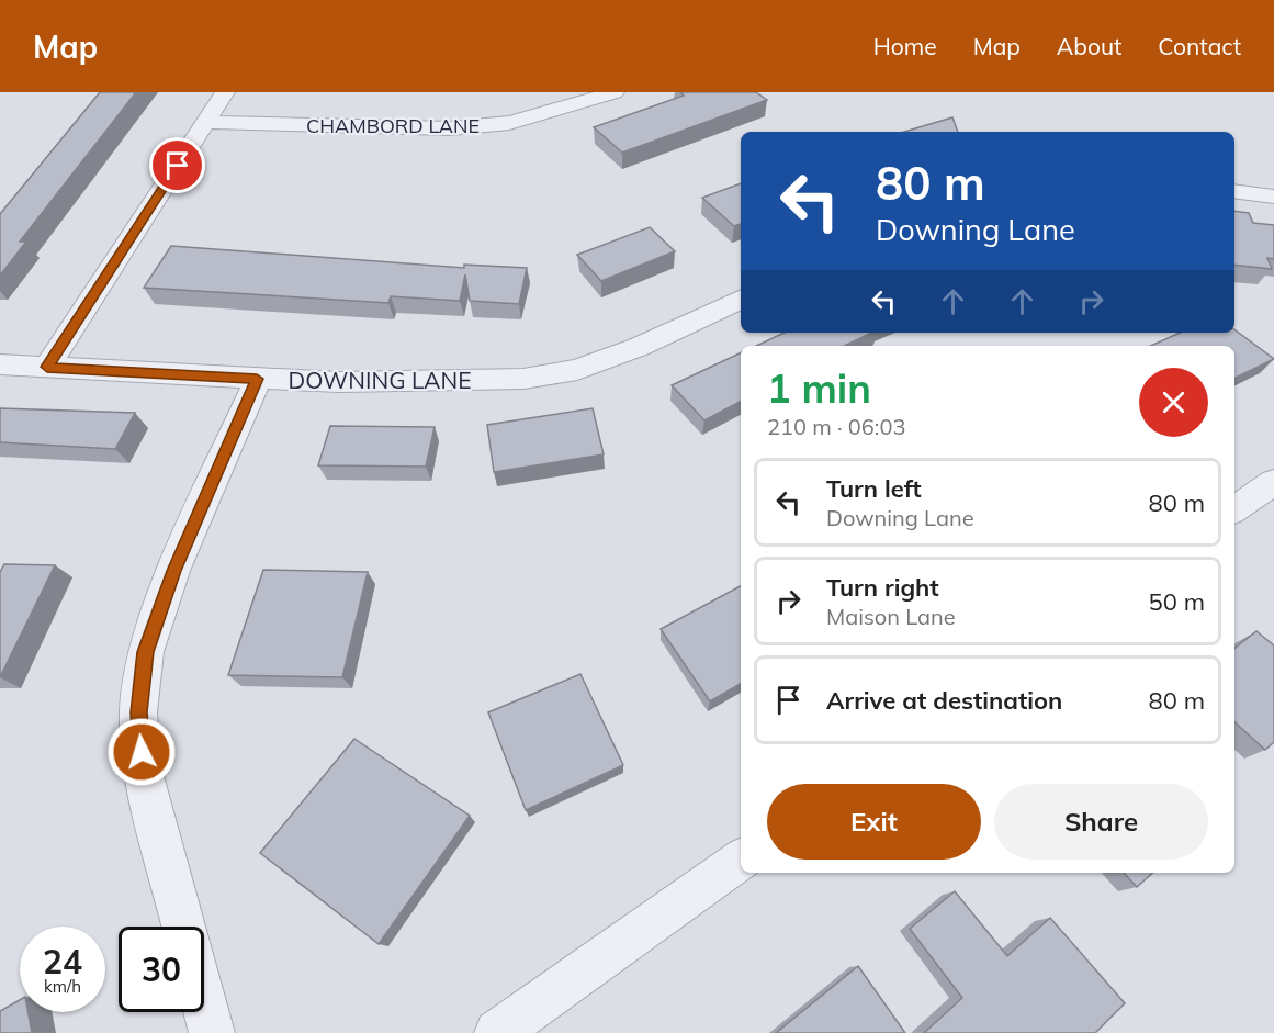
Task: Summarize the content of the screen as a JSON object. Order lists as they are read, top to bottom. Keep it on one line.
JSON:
{"streets":{"street":["CHAMBORD LANE","DOWNING LANE"]},"page":{"header":"Map","nav":["Home","Map","About","Contact"],"turn":["80 m","Downing Lane"],"heading":["1 min","210 m · 06:03"],"list":[{"name":"Turn left","note":"Downing Lane","value":"80 m"},{"name":"Turn right","note":"Maison Lane","value":"50 m"},{"name":"Arrive at destination","value":"80 m"}],"buttons":["Exit","Share"],"speed":"24 km/h","limit":"30"}}
